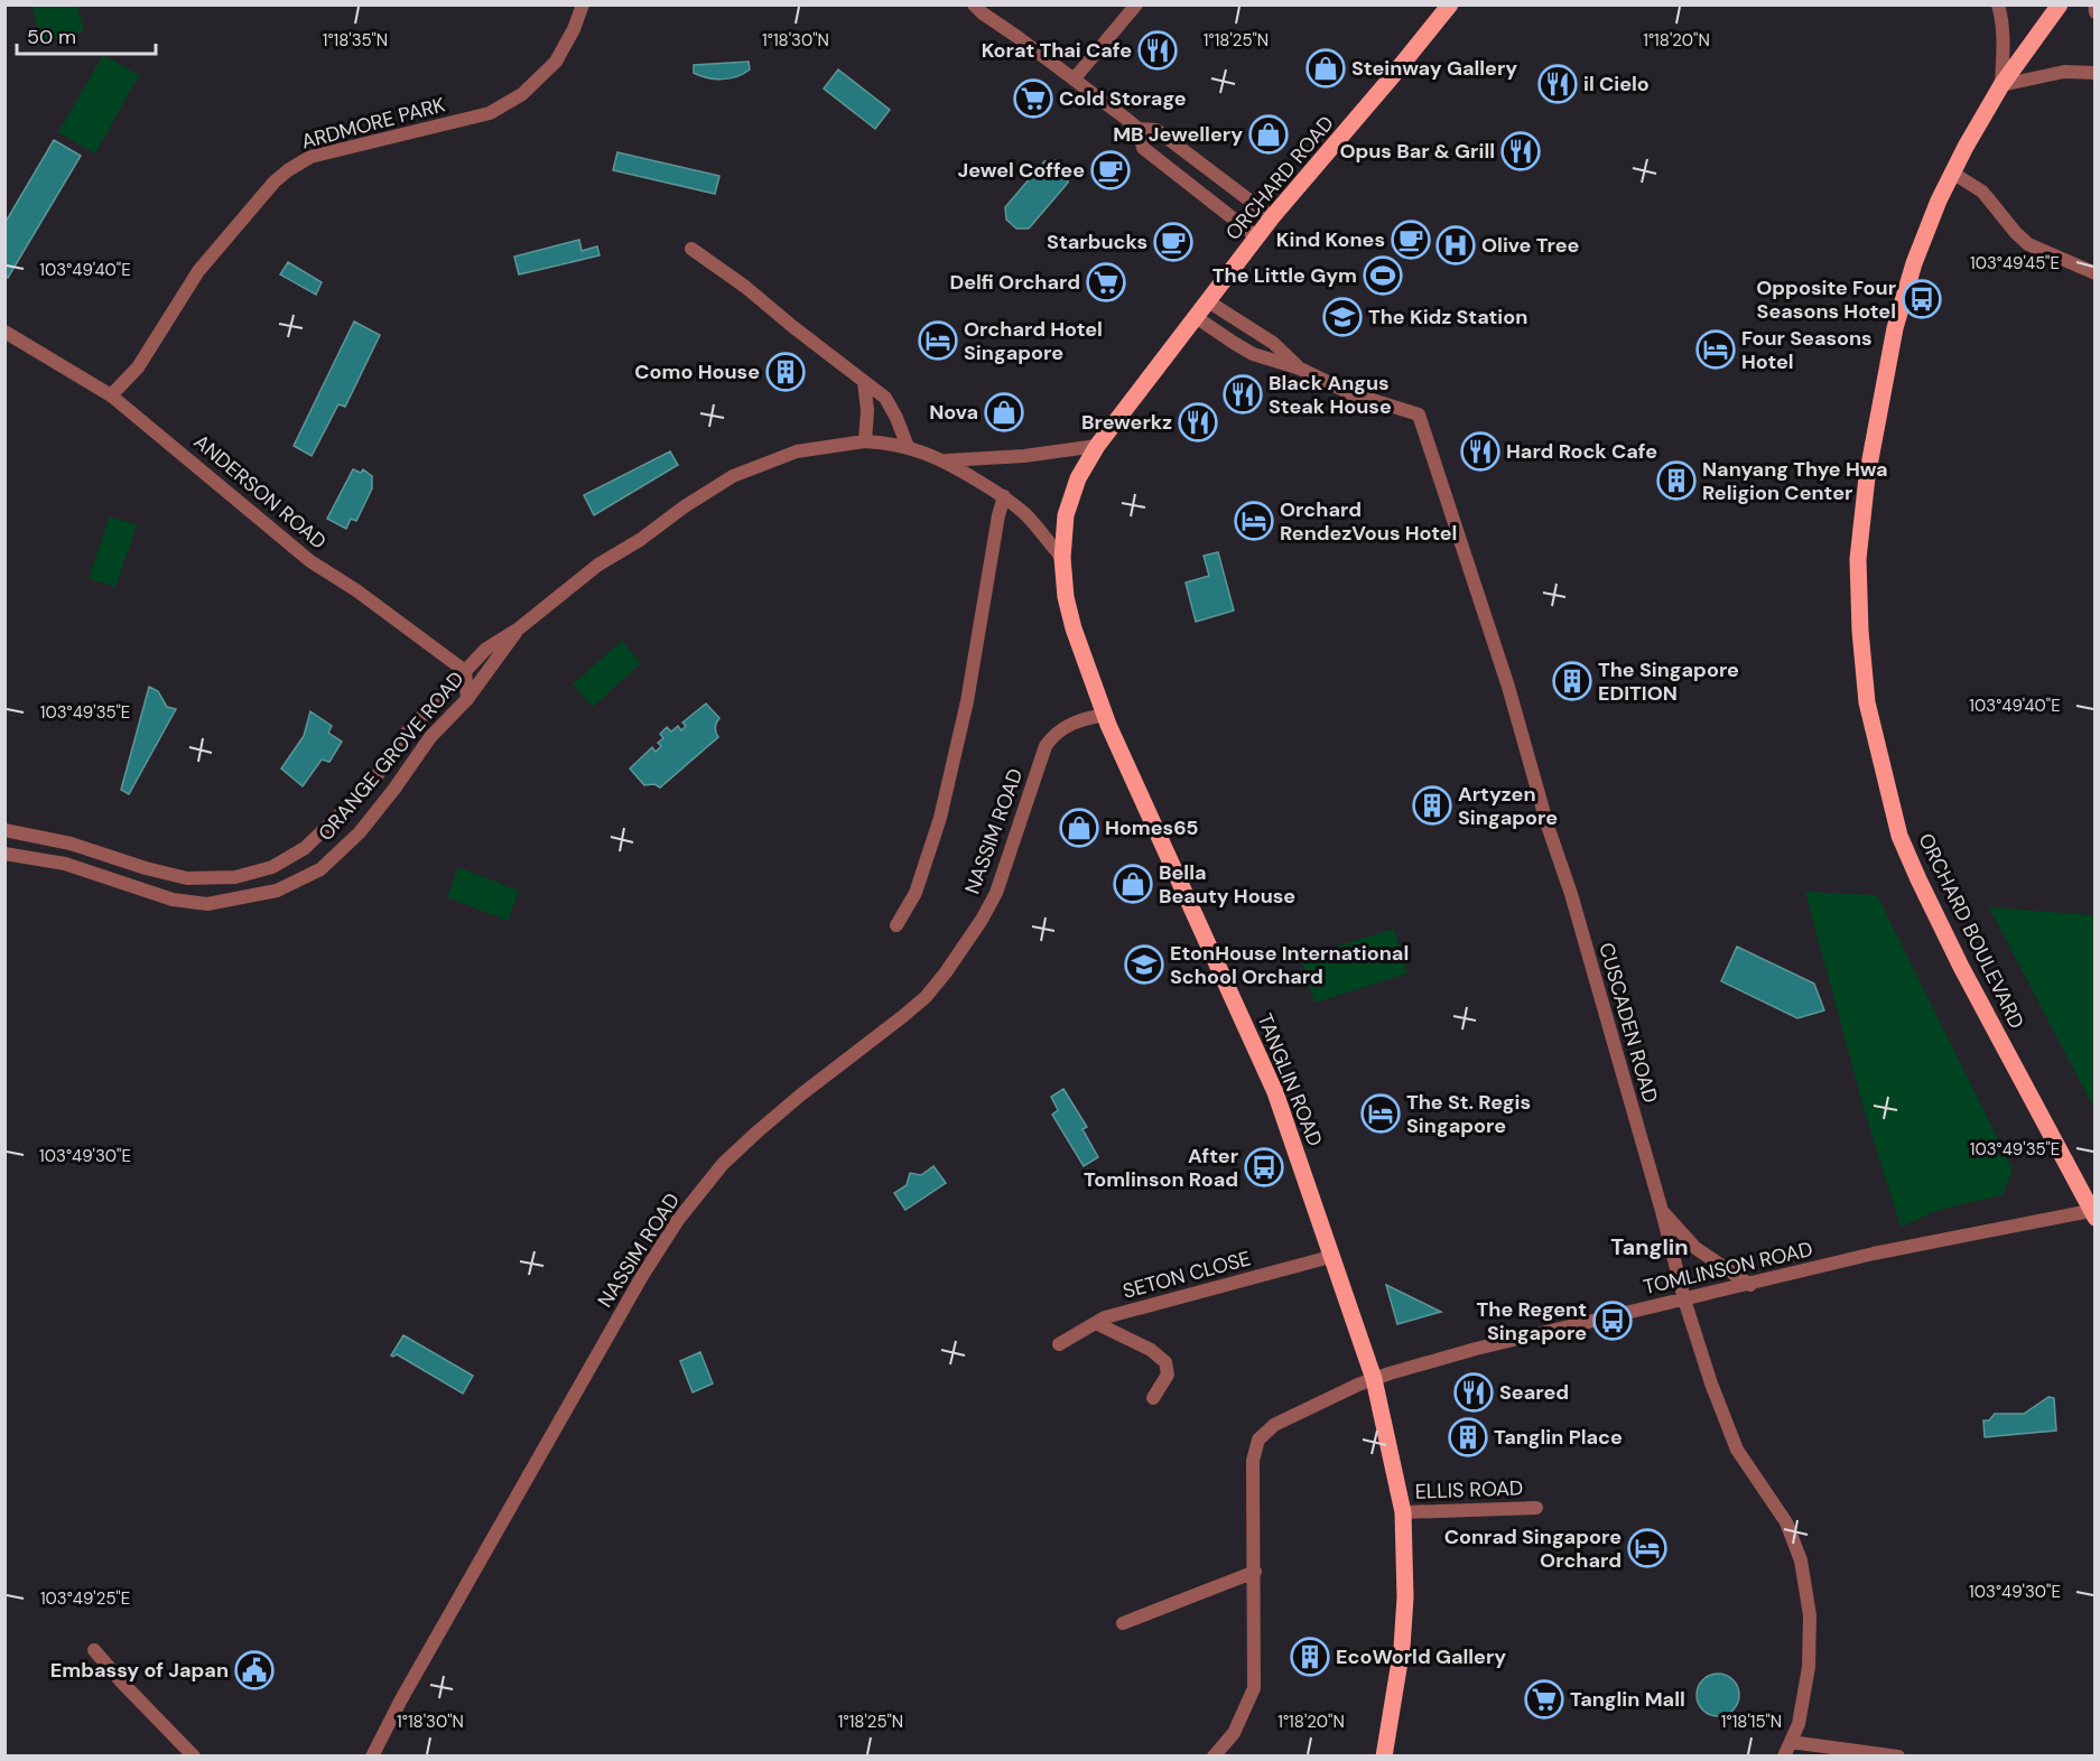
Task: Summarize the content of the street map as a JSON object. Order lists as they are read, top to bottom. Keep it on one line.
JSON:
{"streets":{"main road":["ORCHARD ROAD","ORCHARD BOULEVARD","TANGLIN ROAD"],"street":["ARDMORE PARK","ANDERSON ROAD","ORANGE GROVE ROAD","NASSIM ROAD","CUSCADEN ROAD","TOMLINSON ROAD","SETON CLOSE","ELLIS ROAD"]},"crossings":[["ARDMORE PARK","ANDERSON ROAD"],["ORCHARD ROAD","ORANGE GROVE ROAD"],["ORCHARD ROAD","CUSCADEN ROAD"],["ORCHARD ROAD","TANGLIN ROAD"],["ANDERSON ROAD","ORANGE GROVE ROAD"],["ORANGE GROVE ROAD","TANGLIN ROAD"],["NASSIM ROAD","TANGLIN ROAD"],["ORCHARD BOULEVARD","TOMLINSON ROAD"],["CUSCADEN ROAD","TOMLINSON ROAD"],["TANGLIN ROAD","TOMLINSON ROAD"],["TANGLIN ROAD","SETON CLOSE"],["TANGLIN ROAD","ELLIS ROAD"]],"districts":["Tanglin"],"places":{"restaurant":["Korat Thai Cafe","il Cielo","Opus Bar & Grill","Black Angus Steak House","Brewerkz","Hard Rock Cafe","Seared"],"shop":["Steinway Gallery","MB Jewellery","Nova","Homes65","Bella Beauty House"],"supermarket":["Cold Storage","Delfi Orchard","Tanglin Mall"],"cafe":["Jewel Coffee","Kind Kones","Starbucks"],"hospital":["Olive Tree"],"sports":["The Little Gym"],"bus stop":["Opposite Four Seasons Hotel","After Tomlinson Road","The Regent Singapore"],"school or university":["The Kidz Station","EtonHouse International School Orchard"],"hotel":["Orchard Hotel Singapore","Four Seasons Hotel","Orchard RendezVous Hotel","The St. Regis Singapore","Conrad Singapore Orchard"],"building":["Como House","Nanyang Thye Hwa Religion Center","The Singapore EDITION","Artyzen Singapore","Tanglin Place","EcoWorld Gallery"],"public building":["Embassy of Japan"]},"scale_bar":"50 m","coordinates":["1°18'35\"N","1°18'30\"N","1°18'25\"N","1°18'20\"N","103°49'45\"E","103°49'40\"E","103°49'35\"E","103°49'30\"E","103°49'25\"E","1°18'15\"N"]}
